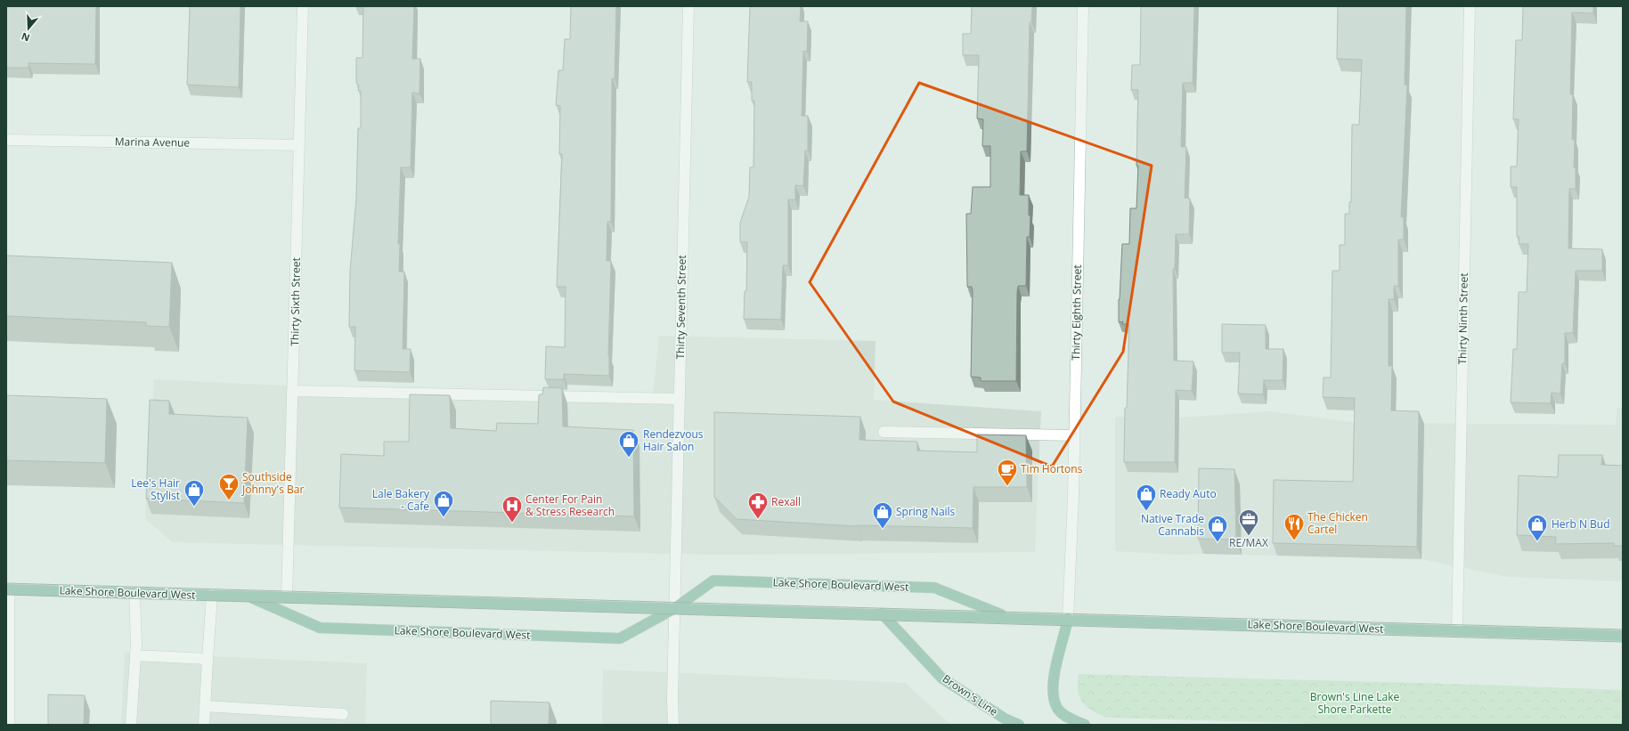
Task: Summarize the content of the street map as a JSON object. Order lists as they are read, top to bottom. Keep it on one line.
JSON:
{"streets":{"main road":["Lake Shore Boulevard West","Brown's Line"],"street":["Marina Avenue","Thirty Sixth Street","Thirty Seventh Street","Thirty Eighth Street","Thirty Ninth Street"]},"crossings":[["Marina Avenue","Thirty Sixth Street"],["Thirty Sixth Street","Lake Shore Boulevard West"],["Thirty Seventh Street","Lake Shore Boulevard West"],["Thirty Eighth Street","Lake Shore Boulevard West"],["Thirty Ninth Street","Lake Shore Boulevard West"],["Lake Shore Boulevard West","Brown's Line"]],"parks":["Brown's Line Lake Shore Parkette"],"places":{"shop":["Rendezvous Hair Salon","Lee's Hair Stylist","Ready Auto","Lale Bakery - Cafe","Spring Nails","Herb N Bud","Native Trade Cannabis"],"cafe":["Tim Hortons"],"bar":["Southside Johnny's Bar"],"pharmacy":["Rexall"],"hospital":["Center For Pain & Stress Research"],"office":["RE/MAX"],"restaurant":["The Chicken Cartel"]},"north":"bottom"}
